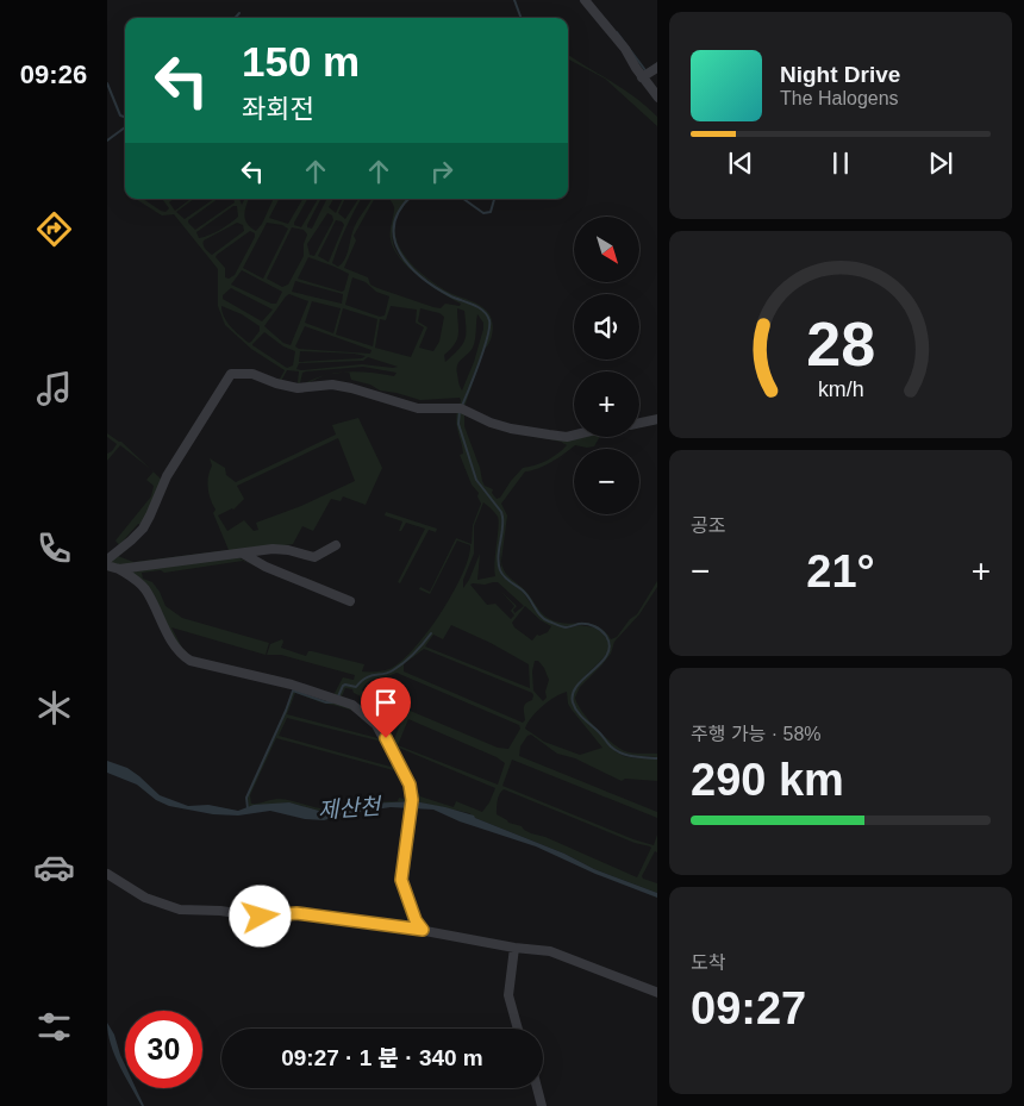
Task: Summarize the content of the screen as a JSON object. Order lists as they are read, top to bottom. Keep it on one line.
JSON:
{"water":["제산천"],"north":"bottom right","page":{"tabs":"09:26","turn":["150 m","좌회전"],"song":["Night Drive","The Halogens"],"map_buttons":["+","−"],"tile":["공조",["주행 가능 · 58%","290 km"],["도착","09:27"]],"heat":["−","21°","+"],"limit":"30","trip":"09:27 · 1 분 · 340 m","gauge":["28","km/h"]}}
